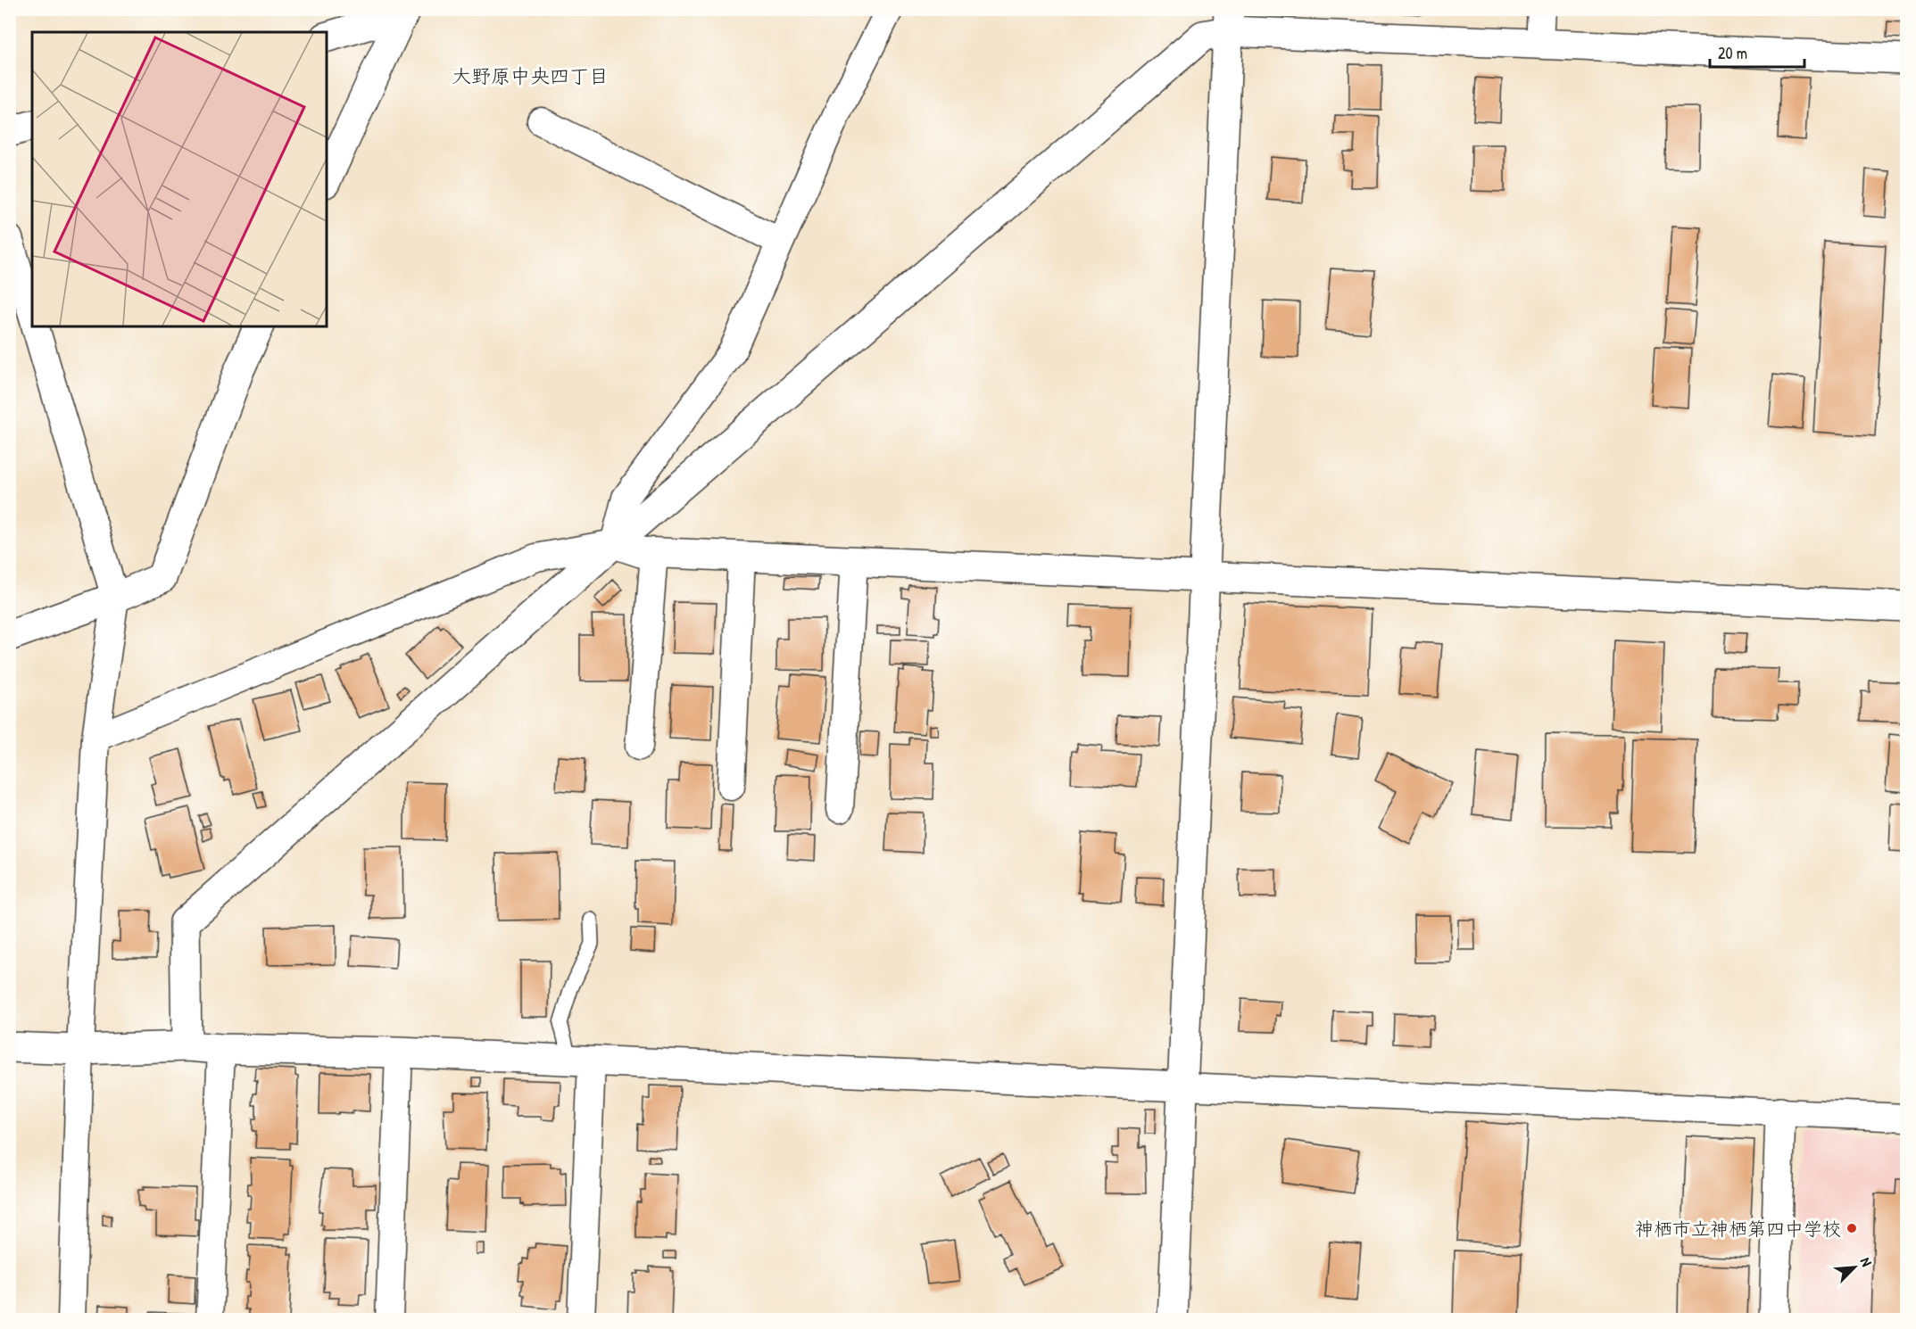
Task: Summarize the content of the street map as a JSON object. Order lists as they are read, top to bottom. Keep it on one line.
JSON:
{"districts":["大野原中央四丁目"],"places":["神栖市立神栖第四中学校"],"scale_bar":"20 m","north":"top right"}
